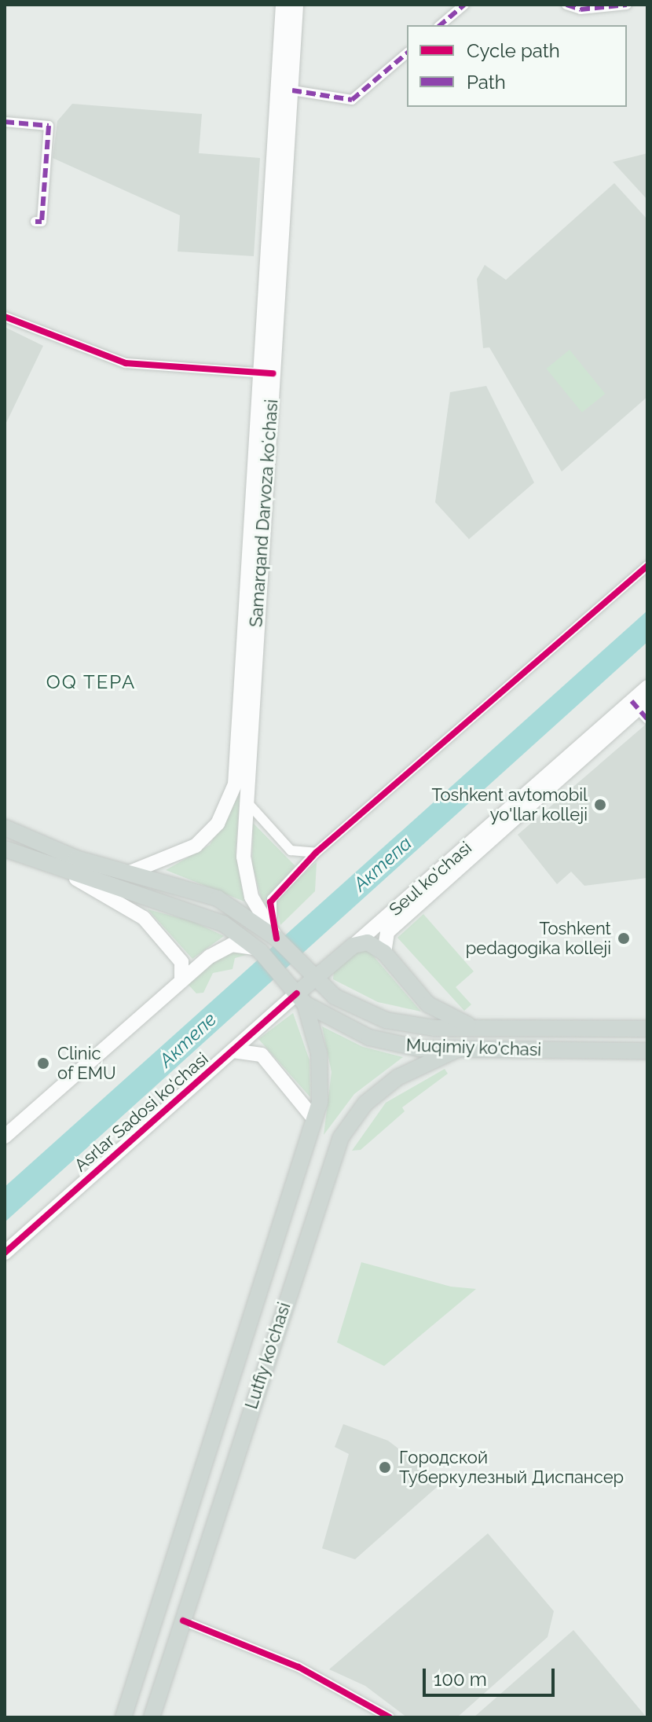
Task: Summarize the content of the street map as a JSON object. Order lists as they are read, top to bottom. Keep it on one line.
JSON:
{"streets":{"main road":["Samarqand Darvoza koʻchasi","Seul ko'chasi","Muqimiy ko'chasi","Asrlar Sadosi ko‘chasi","Lutfiy ko'chasi"]},"crossings":[["Samarqand Darvoza koʻchasi","Muqimiy ko'chasi"],["Seul ko'chasi","Muqimiy ko'chasi"],["Seul ko'chasi","Asrlar Sadosi ko‘chasi"],["Seul ko'chasi","Lutfiy ko'chasi"],["Muqimiy ko'chasi","Asrlar Sadosi ko‘chasi"],["Muqimiy ko'chasi","Lutfiy ko'chasi"],["Asrlar Sadosi ko‘chasi","Lutfiy ko'chasi"]],"districts":["OQ TEPA"],"water":["Актепа","Актепе"],"places":["Toshkent avtomobil yo'llar kolleji","Toshkent pedagogika kolleji","Clinic of EMU","Городской Туберкулезный Диспансер"],"legend":["Cycle path","Path"],"scale_bar":"100 m"}
